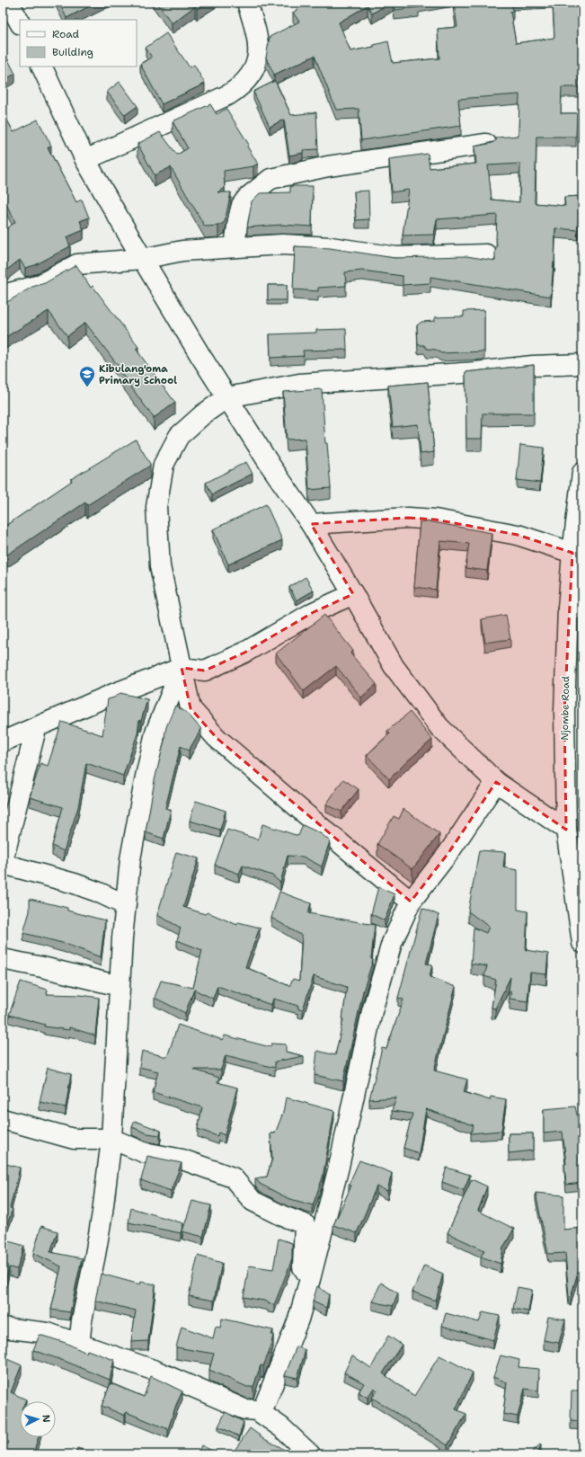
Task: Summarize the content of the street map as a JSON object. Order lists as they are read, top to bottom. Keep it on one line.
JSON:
{"streets":{"main road":["Njombe Road"]},"places":{"school or university":["Kibulang'oma Primary School"]},"legend":["Road","Building"],"north":"right"}
